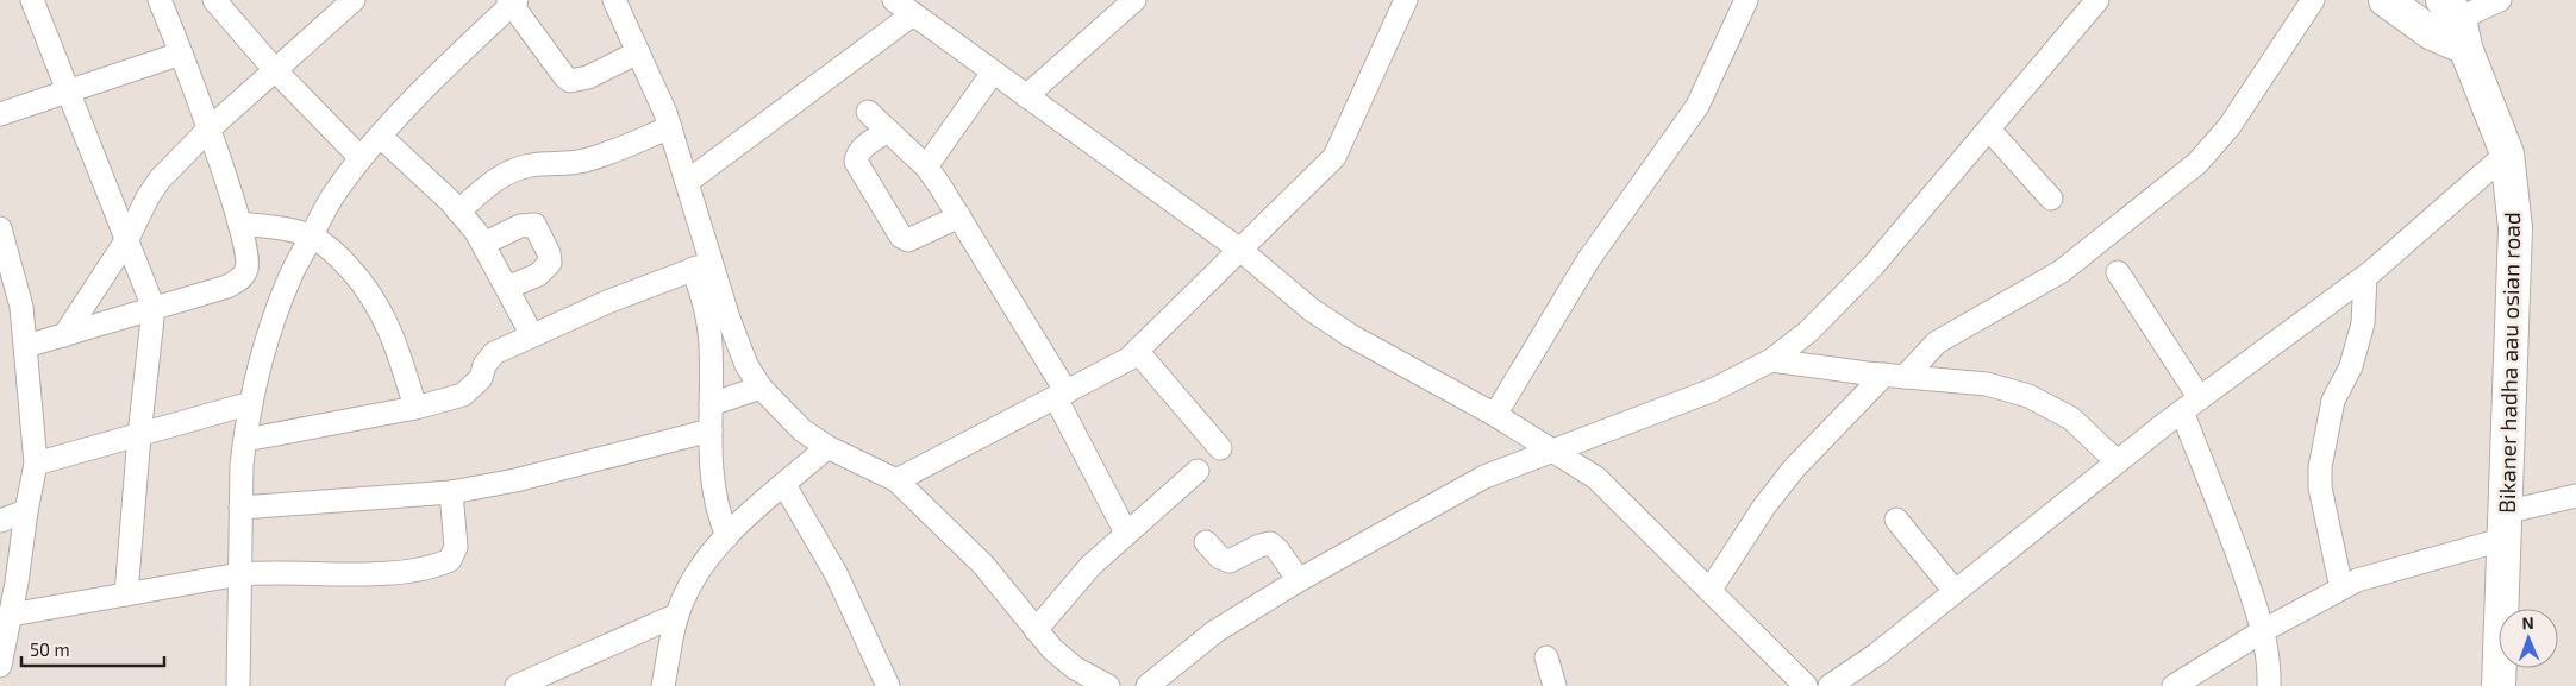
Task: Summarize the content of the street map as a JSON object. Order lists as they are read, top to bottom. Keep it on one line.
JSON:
{"streets":{"main road":["Bikaner hadha aau osian road"]},"scale_bar":"50 m","north":"top"}
